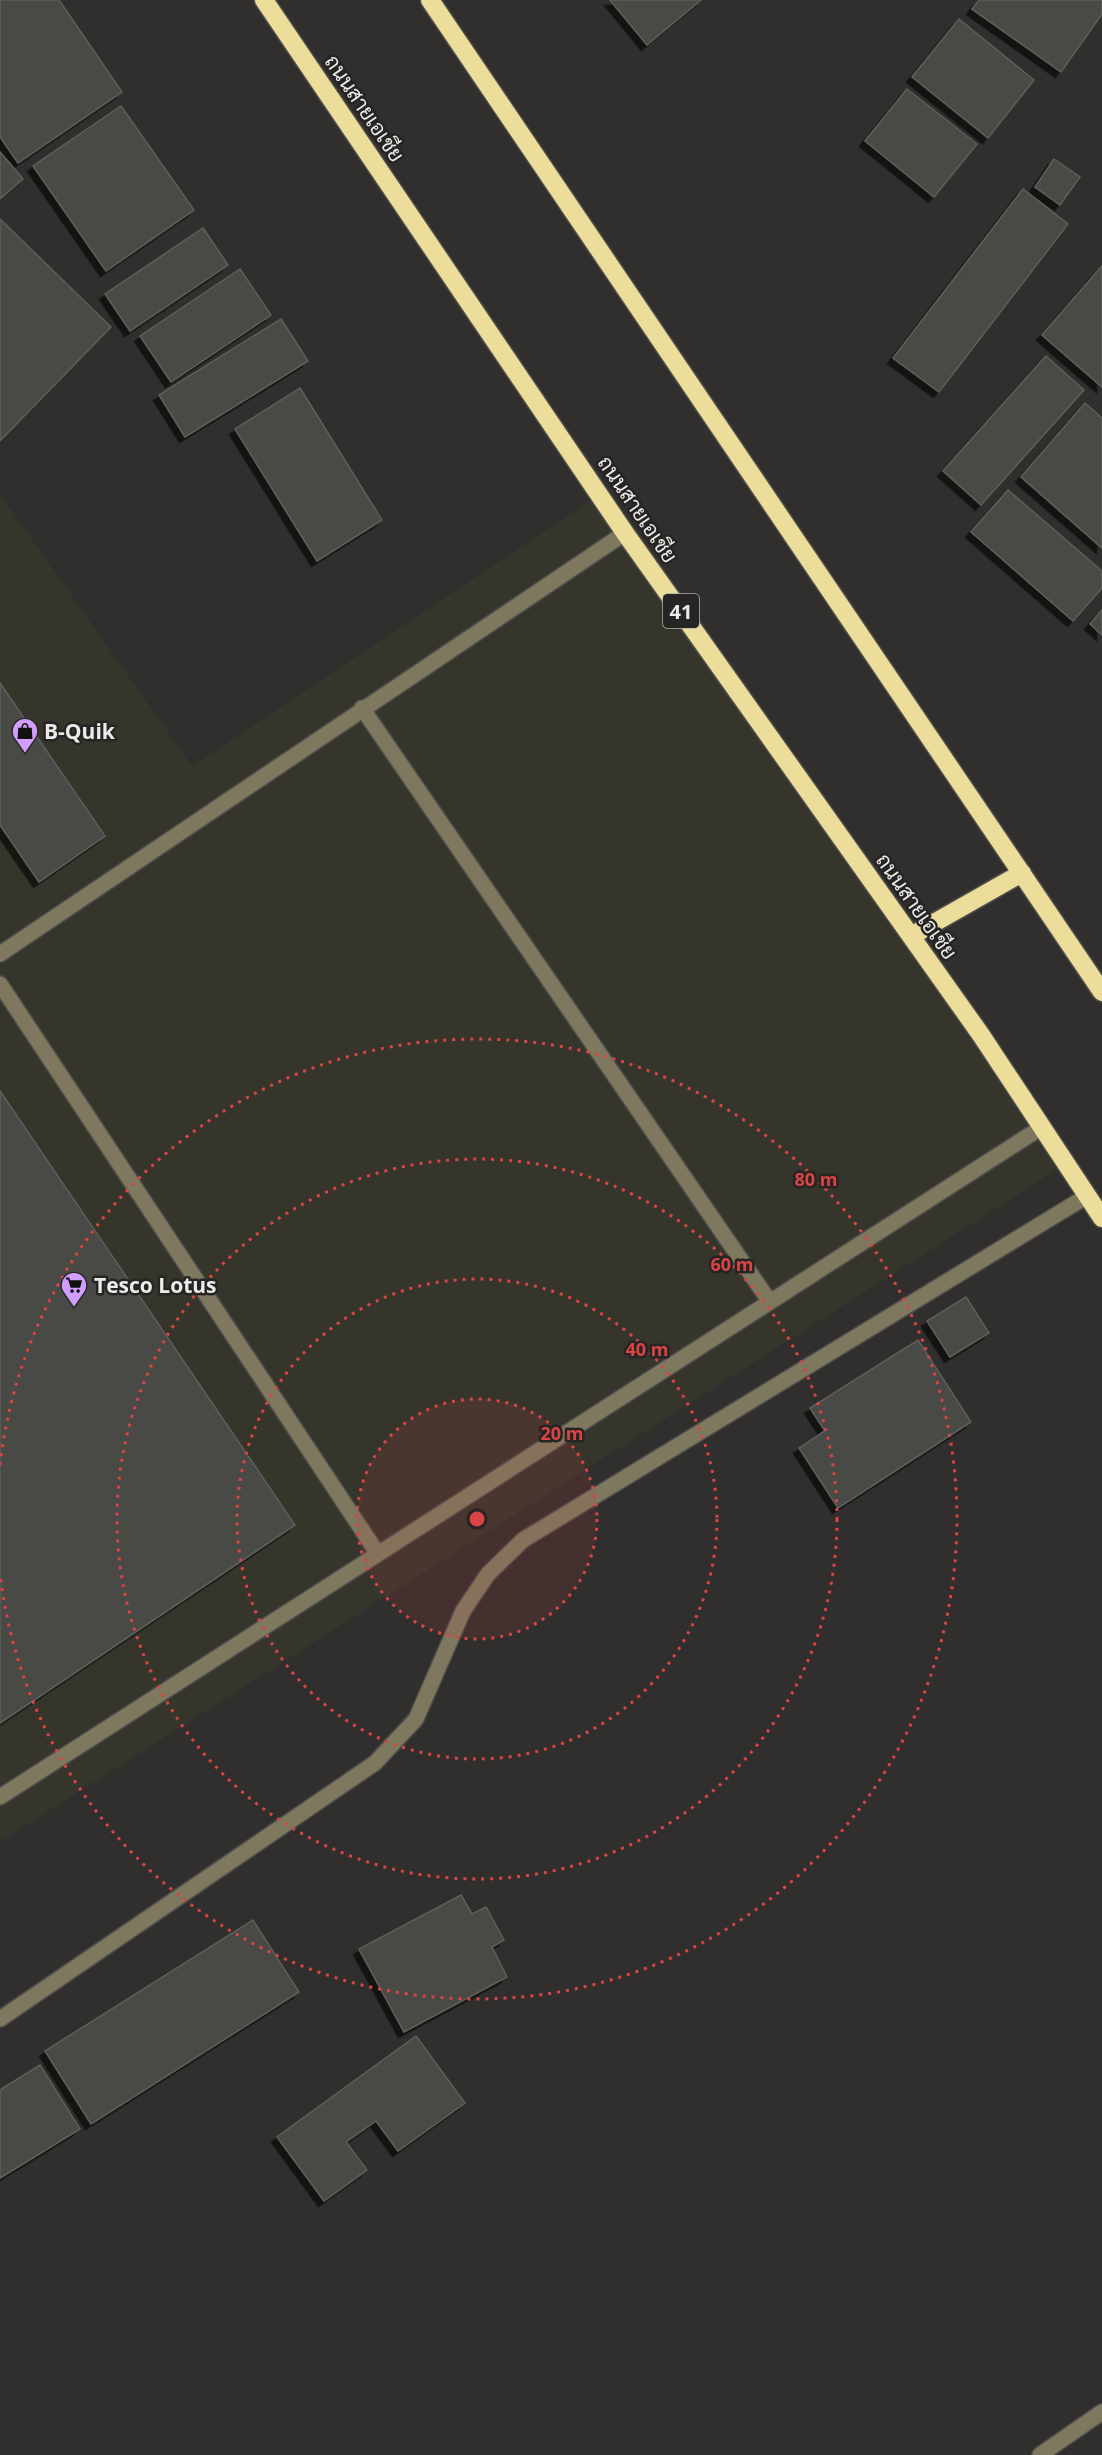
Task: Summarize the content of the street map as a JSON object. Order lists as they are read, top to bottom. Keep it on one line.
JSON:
{"streets":{"highway":["ถนนสายเอเชีย","41"]},"places":{"shop":["B-Quik"],"supermarket":["Tesco Lotus"]},"rings":["80 m","60 m","40 m","20 m"]}
